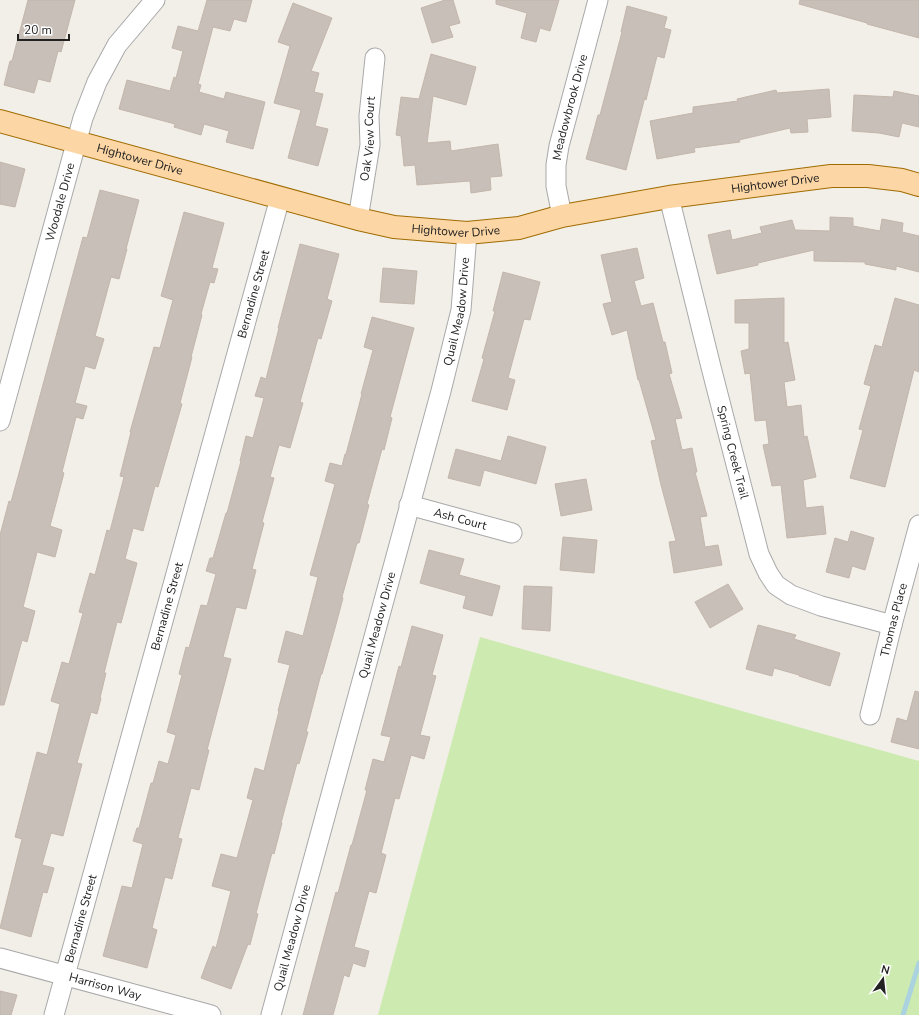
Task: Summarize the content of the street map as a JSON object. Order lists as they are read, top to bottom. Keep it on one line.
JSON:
{"streets":{"main road":["Hightower Drive"],"street":["Meadowbrook Drive","Oak View Court","Woodale Drive","Bernadine Street","Quail Meadow Drive","Spring Creek Trail","Ash Court","Thomas Place","Harrison Way"]},"crossings":[["Meadowbrook Drive","Hightower Drive"],["Oak View Court","Hightower Drive"],["Hightower Drive","Woodale Drive"],["Hightower Drive","Bernadine Street"],["Hightower Drive","Quail Meadow Drive"],["Hightower Drive","Spring Creek Trail"],["Bernadine Street","Harrison Way"],["Quail Meadow Drive","Ash Court"],["Spring Creek Trail","Thomas Place"]],"scale_bar":"20 m","north":"top"}
